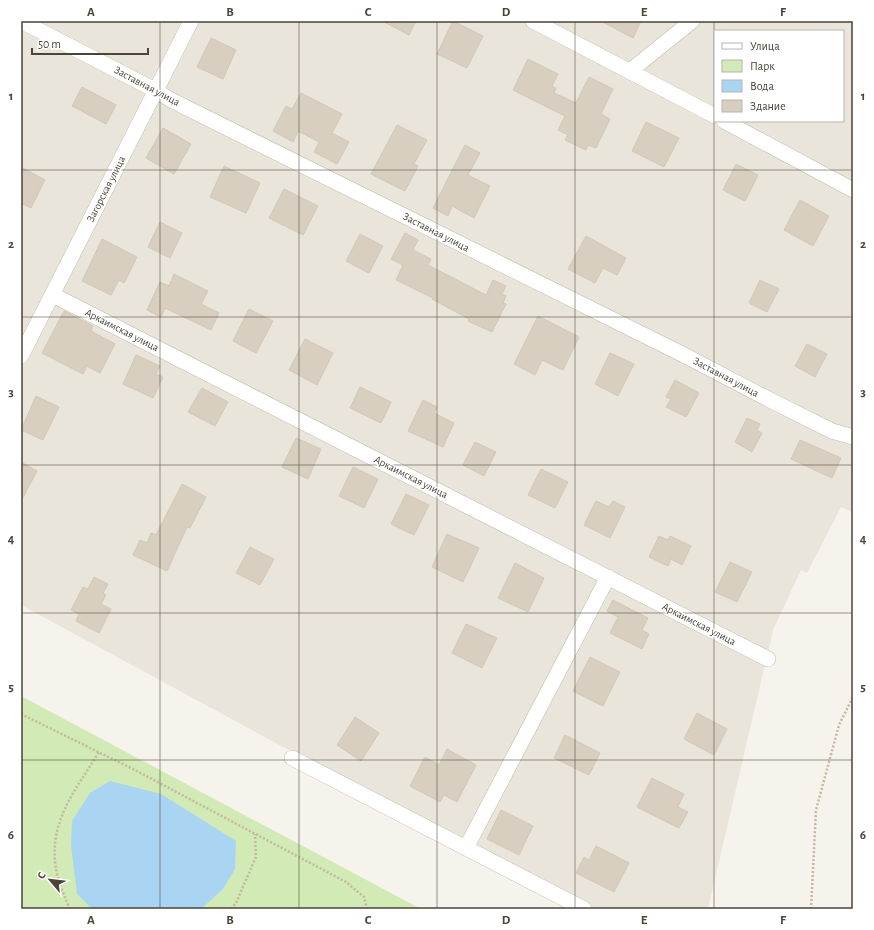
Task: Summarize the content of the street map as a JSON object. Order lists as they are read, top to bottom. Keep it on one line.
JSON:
{"streets":{"street":["Заставная улица","Загорская улица","Аркаимская улица"]},"crossings":[["Заставная улица","Загорская улица"],["Загорская улица","Аркаимская улица"]],"legend":["Улица","Парк","Вода","Здание"],"scale_bar":"50 m","north":"top left","grid":{"columns":["A","B","C","D","E","F"],"rows":["1","2","3","4","5","6"]}}
